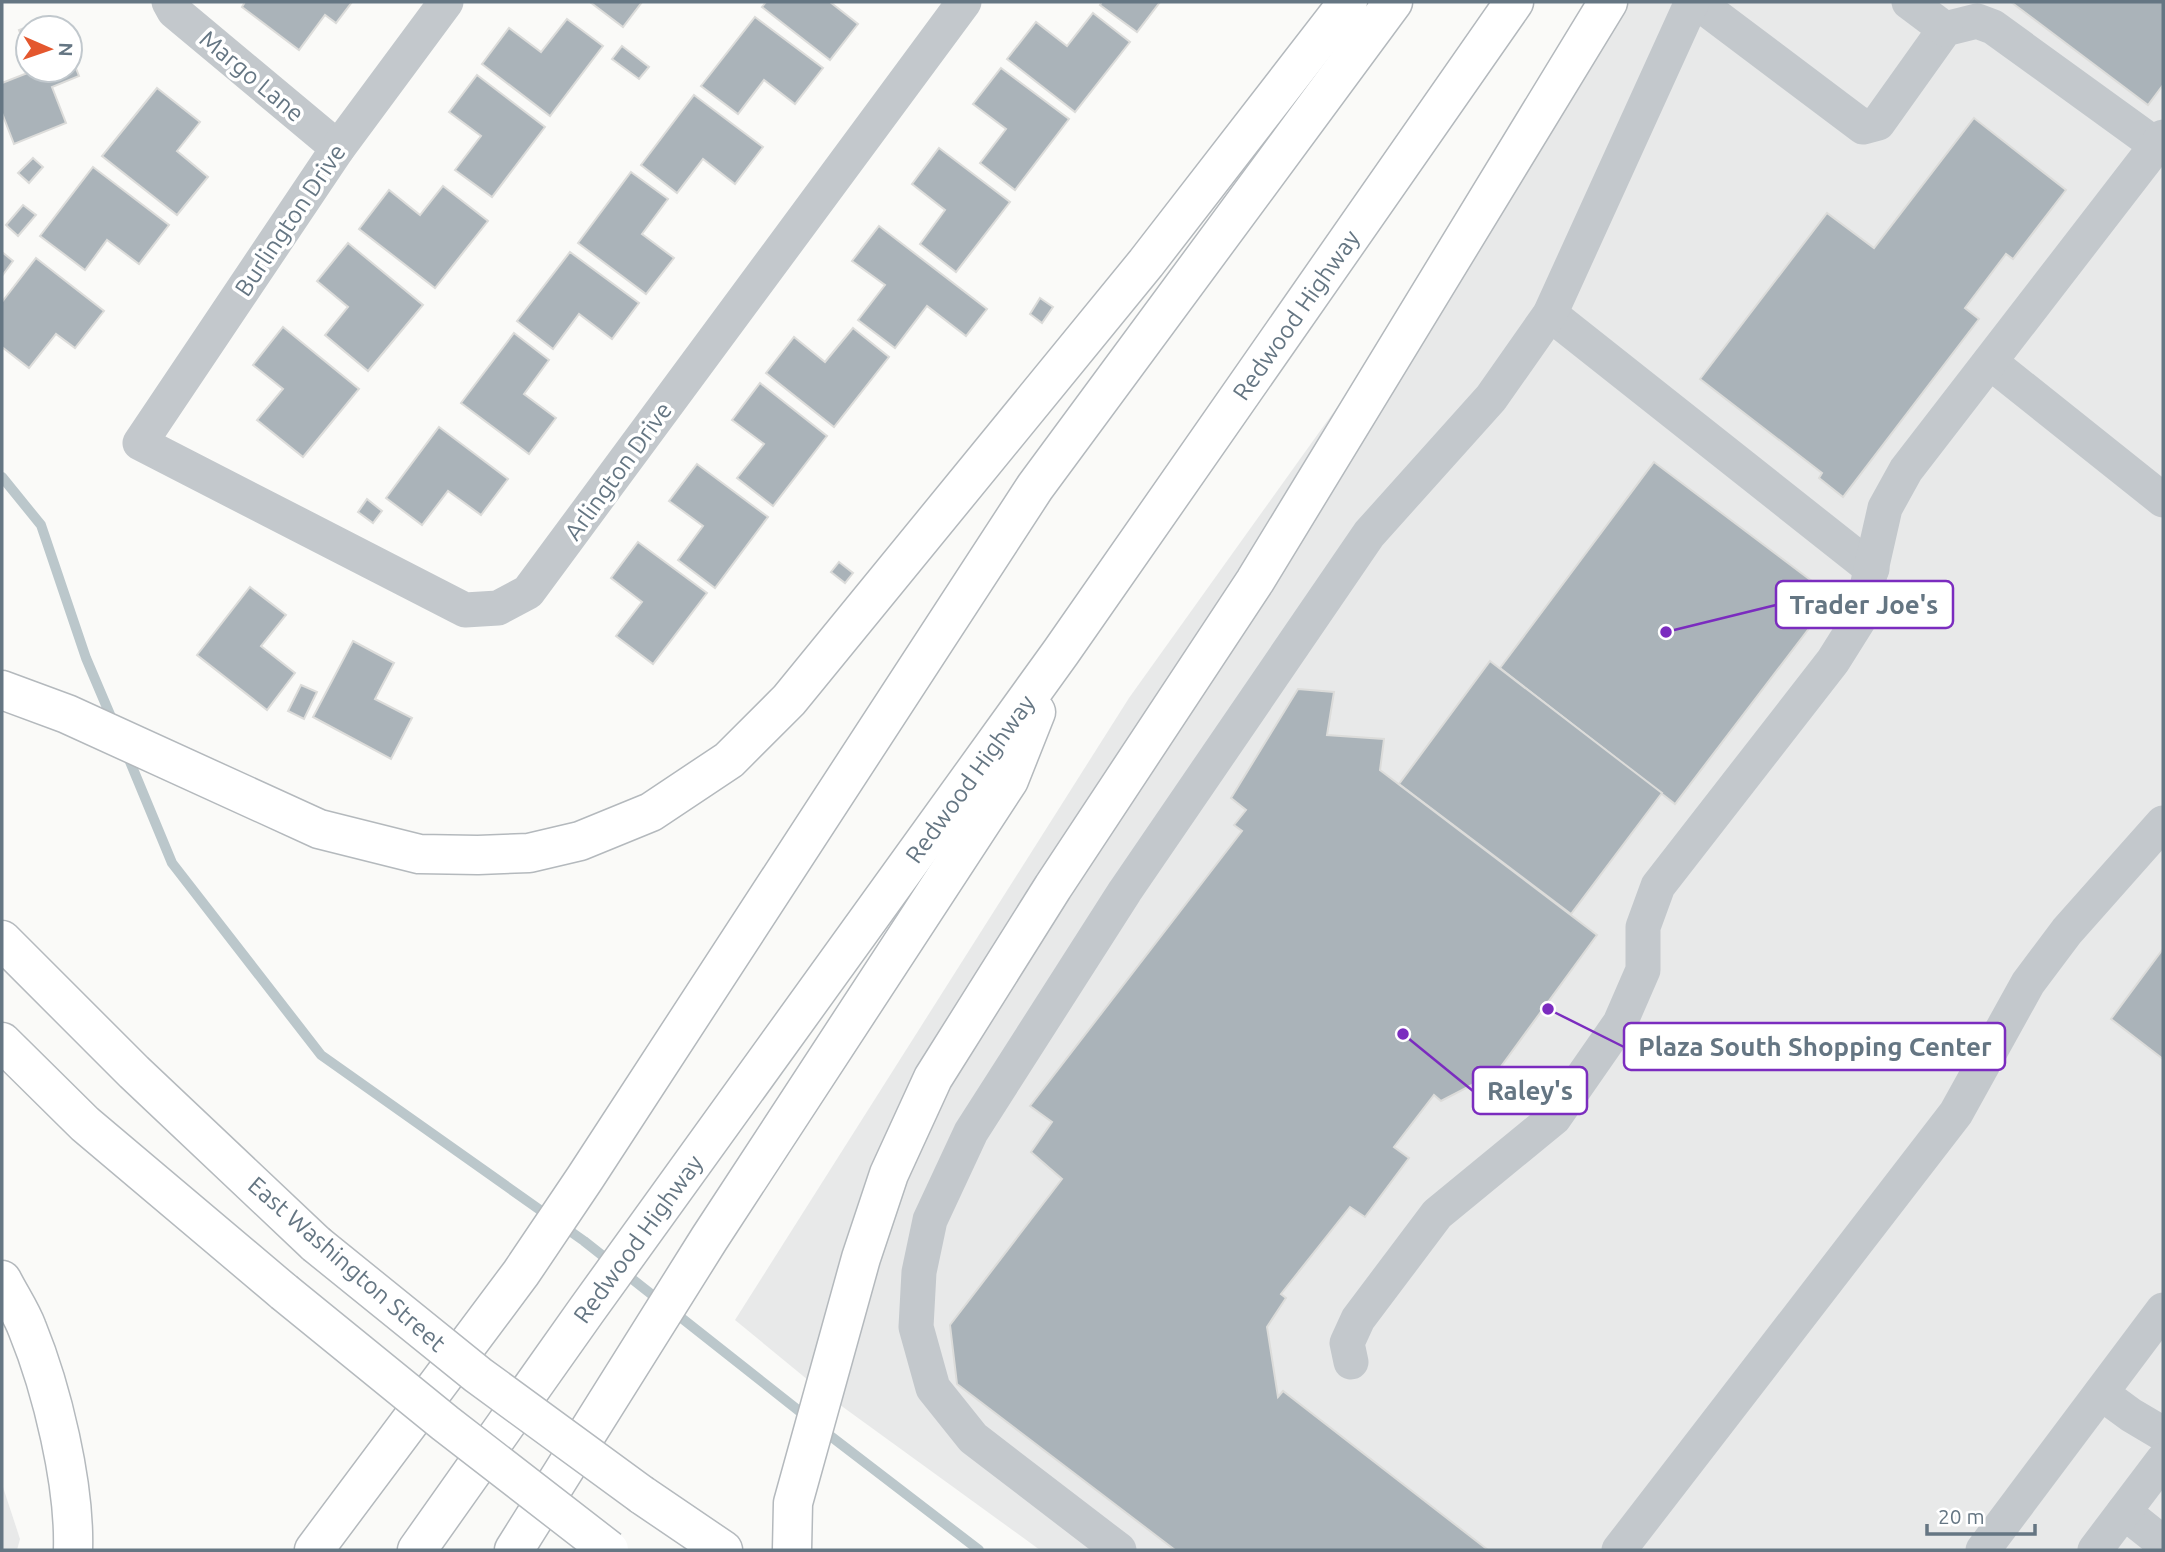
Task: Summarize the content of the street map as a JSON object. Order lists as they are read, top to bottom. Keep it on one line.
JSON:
{"streets":{"main road":["Redwood Highway","East Washington Street"],"street":["Margo Lane","Burlington Drive","Arlington Drive"]},"crossings":[["Margo Lane","Burlington Drive"],["Burlington Drive","Arlington Drive"]],"places":["Trader Joe's","Plaza South Shopping Center","Raley's"],"scale_bar":"20 m","north":"right"}
